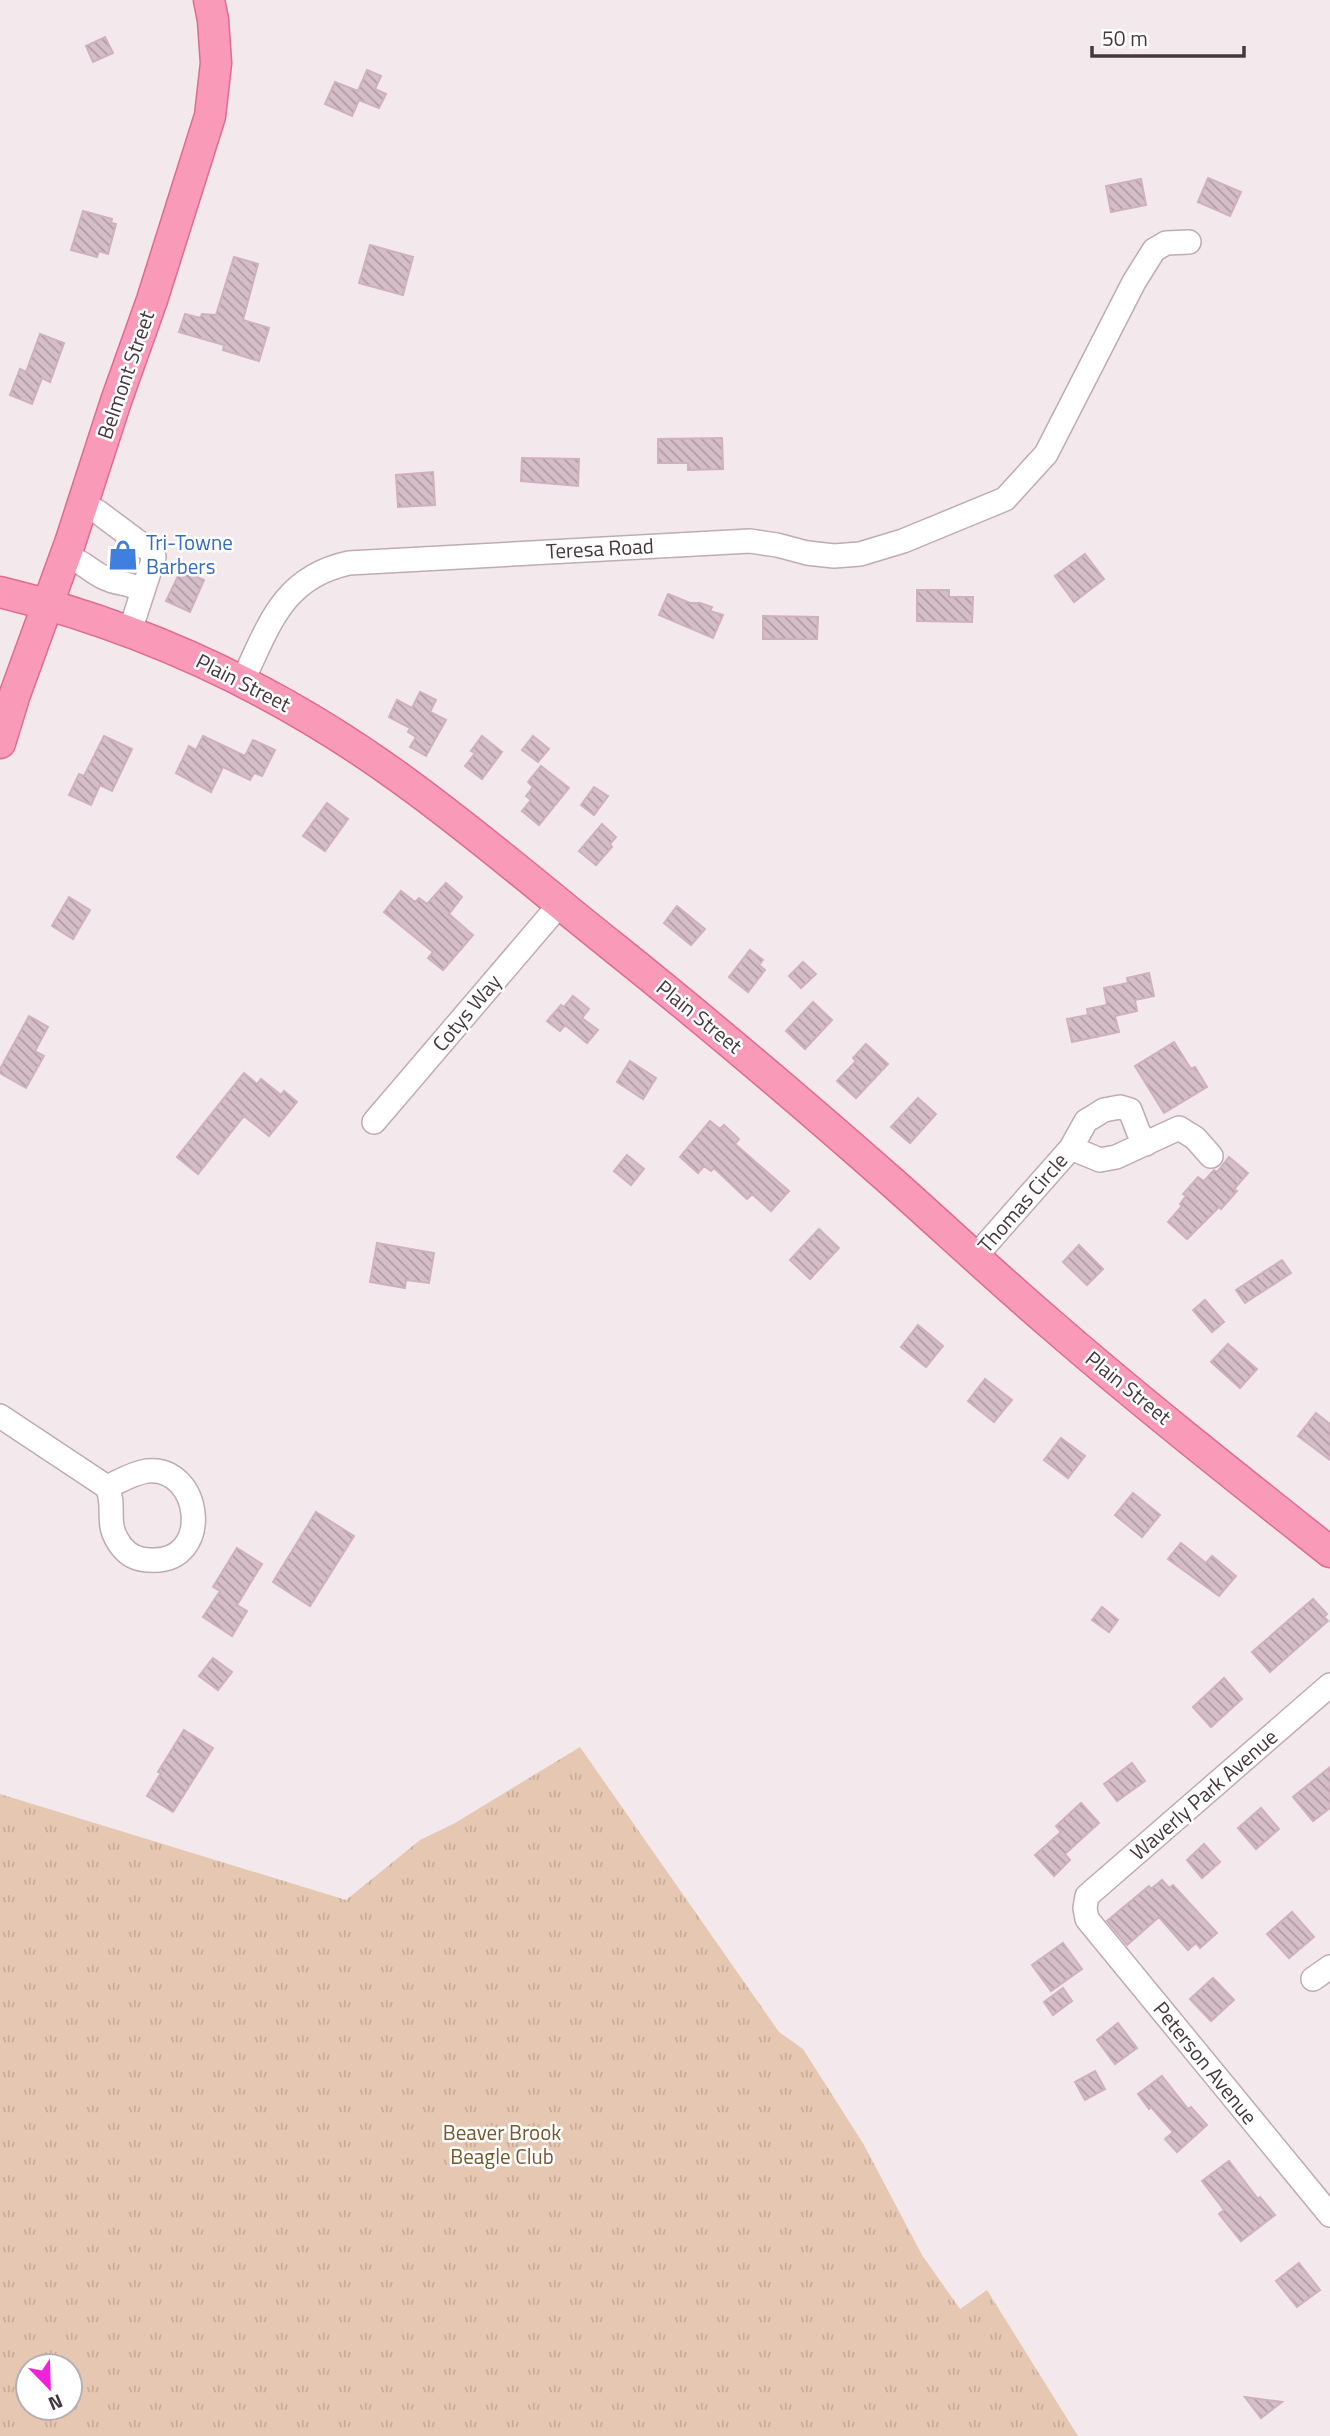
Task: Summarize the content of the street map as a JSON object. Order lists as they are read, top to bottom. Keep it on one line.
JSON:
{"streets":{"main road":["Belmont Street","Plain Street"],"street":["Teresa Road","Cotys Way","Thomas Circle","Waverly Park Avenue","Peterson Avenue"]},"crossings":[["Belmont Street","Plain Street"],["Teresa Road","Plain Street"],["Plain Street","Cotys Way"],["Plain Street","Thomas Circle"],["Waverly Park Avenue","Peterson Avenue"]],"parks":["Beaver Brook Beagle Club"],"places":{"shop":["Tri-Towne Barbers"]},"scale_bar":"50 m","north":"bottom right"}
